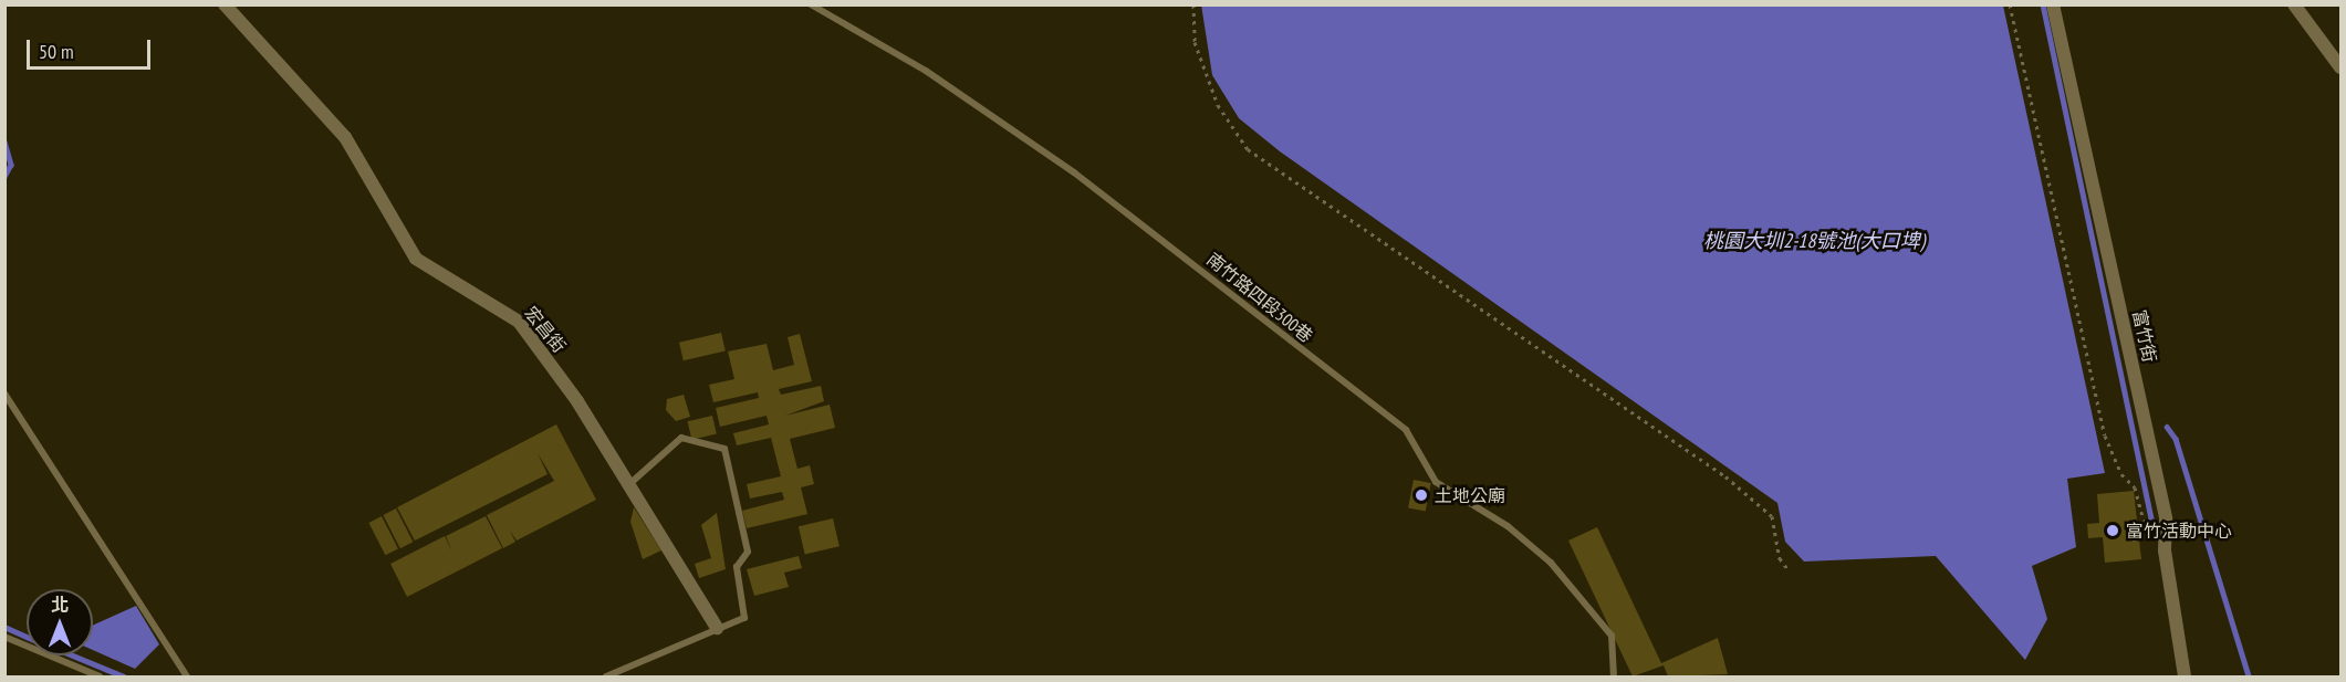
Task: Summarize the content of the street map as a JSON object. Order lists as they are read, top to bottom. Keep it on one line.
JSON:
{"streets":{"street":["宏昌街","富竹街"],"lane":["南竹路四段300巷"]},"water":["桃園大圳2-18號池(大口埤)"],"places":["土地公廟","富竹活動中心"],"scale_bar":"50 m","north":"top"}
